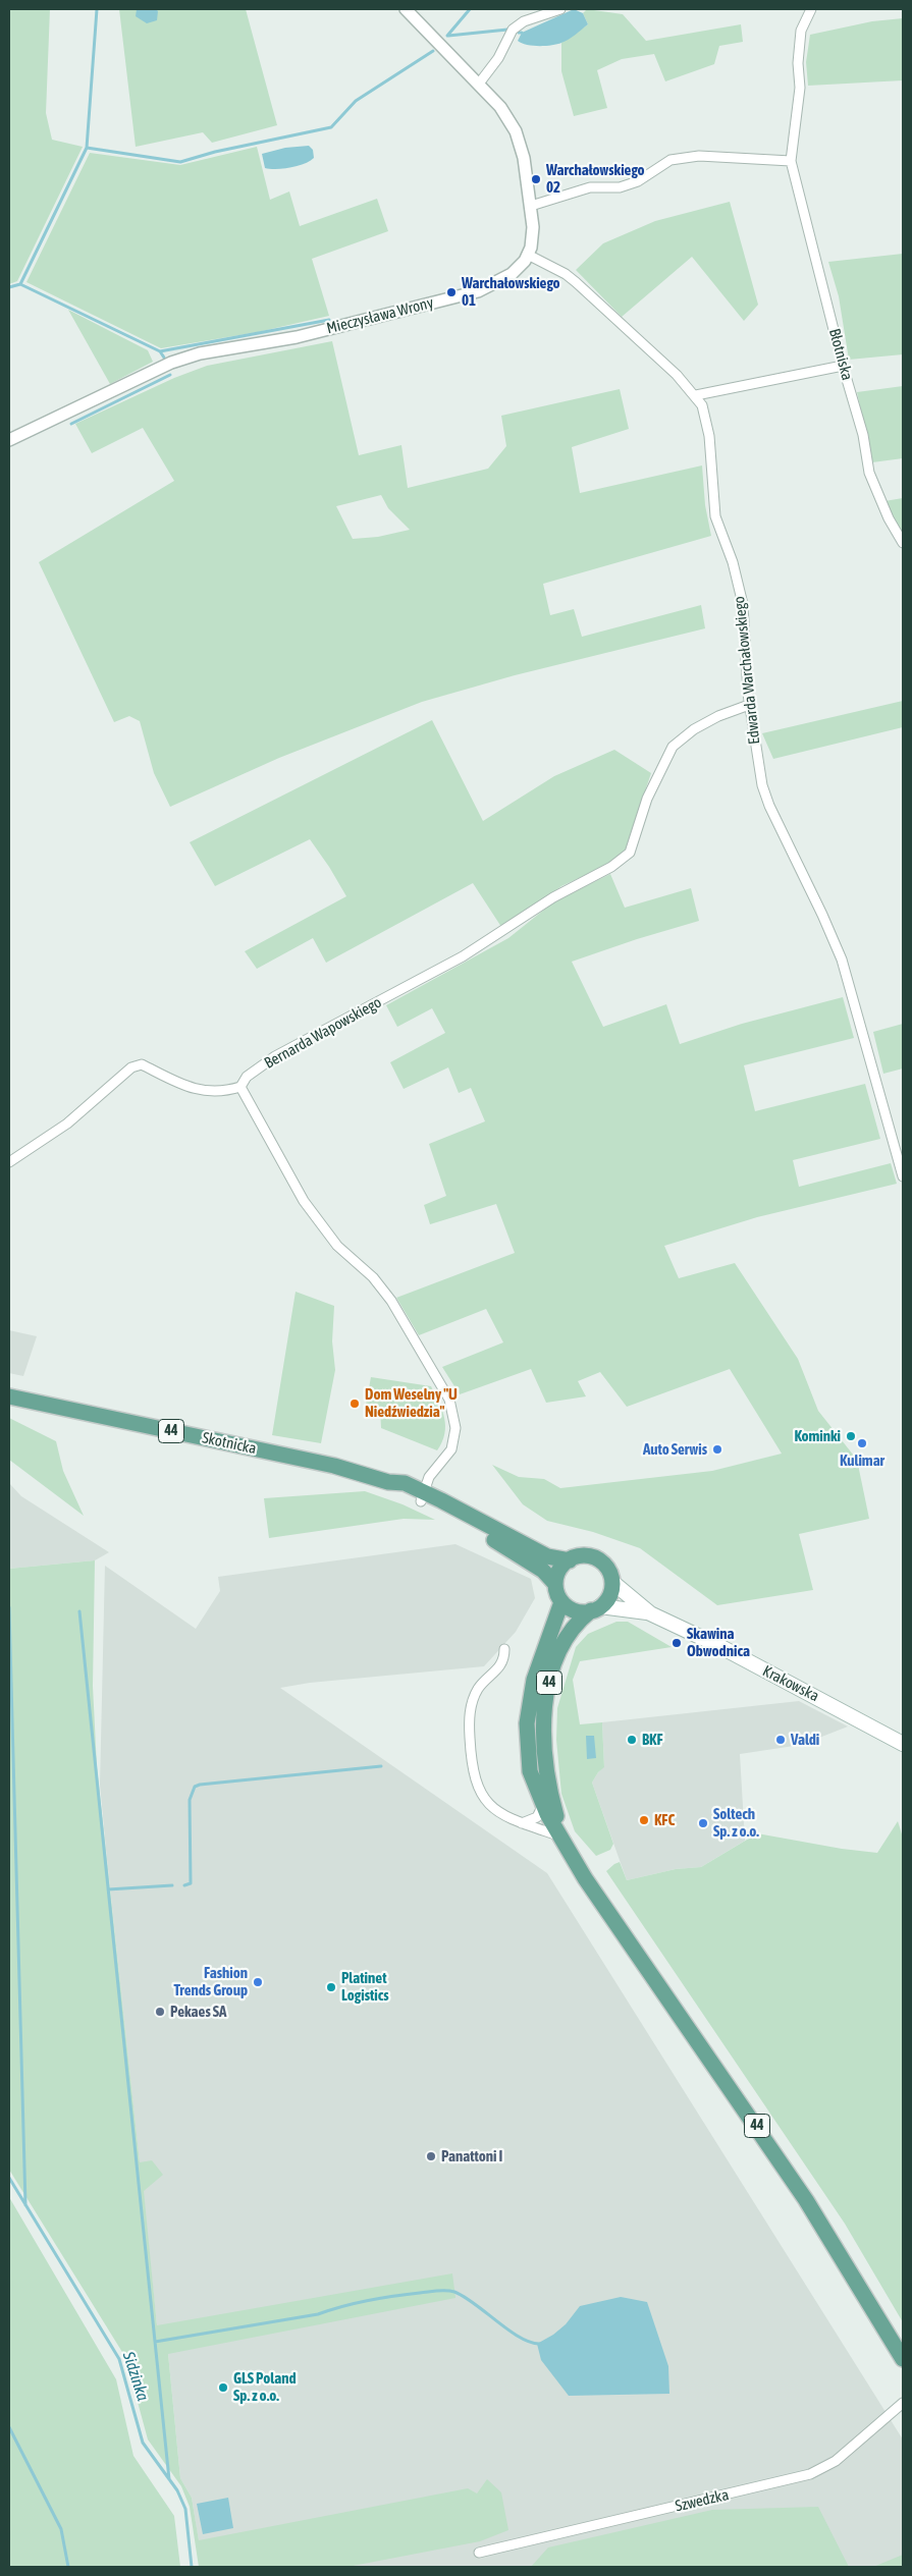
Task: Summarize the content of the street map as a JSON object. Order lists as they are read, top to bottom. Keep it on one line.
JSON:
{"streets":{"main road":["44","Skotnicka","Krakowska"],"street":["Mieczysława Wrony","Błotniska","Edwarda Warchałowskiego","Bernarda Wapowskiego","Szwedzka"]},"crossings":[["Mieczysława Wrony","Edwarda Warchałowskiego"],["Edwarda Warchałowskiego","Bernarda Wapowskiego"],["44","Skotnicka"],["44","Krakowska"],["Skotnicka","Krakowska"]],"water":["Sidzinka"],"places":["Warchałowskiego 02","Warchałowskiego 01","Dom Weselny \"U Niedźwiedzia\"","Kominki","Kulimar","Auto Serwis","Skawina Obwodnica","BKF","Valdi","KFC","Soltech Sp. z o.o.","Fashion Trends Group","Platinet Logistics","Pekaes SA","Panattoni I","GLS Poland Sp. z o.o."]}
